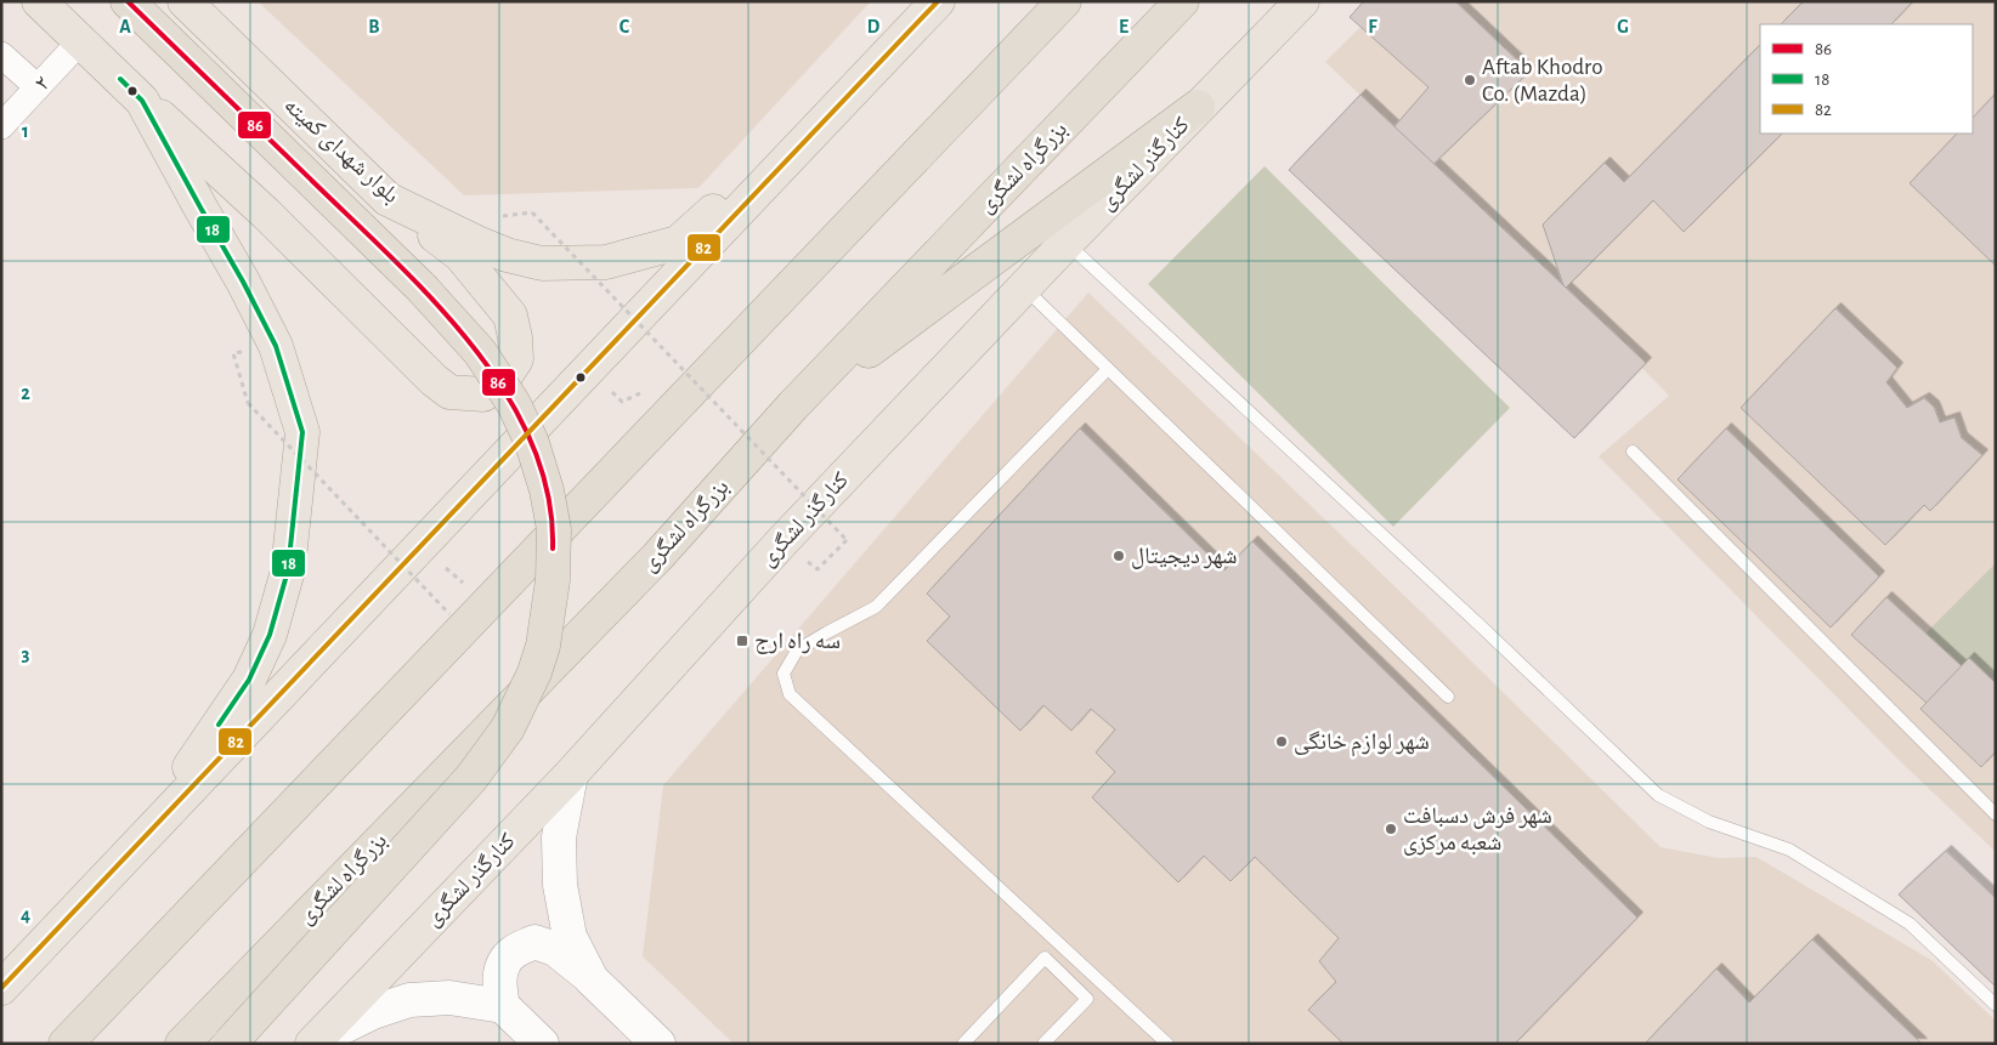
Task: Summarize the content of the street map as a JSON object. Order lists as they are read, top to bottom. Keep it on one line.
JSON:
{"streets":{"highway":["بزرگراه لشگری"],"main road":["بلوار شهدای کمیته","کنارگذر لشگری"],"street":["۲"]},"places":{"other":["Aftab Khodro Co. (Mazda)","شهر دیجیتال","شهر لوازم خانگی","شهر فرش دسبافت شعبه مرکزی"],"transit":["سه راه ارج"]},"lines":["transit line 86","transit line 82","transit line 18"],"legend":["86","18","82"],"grid":{"columns":["A","B","C","D","E","F","G"],"rows":["1","2","3","4"]}}
